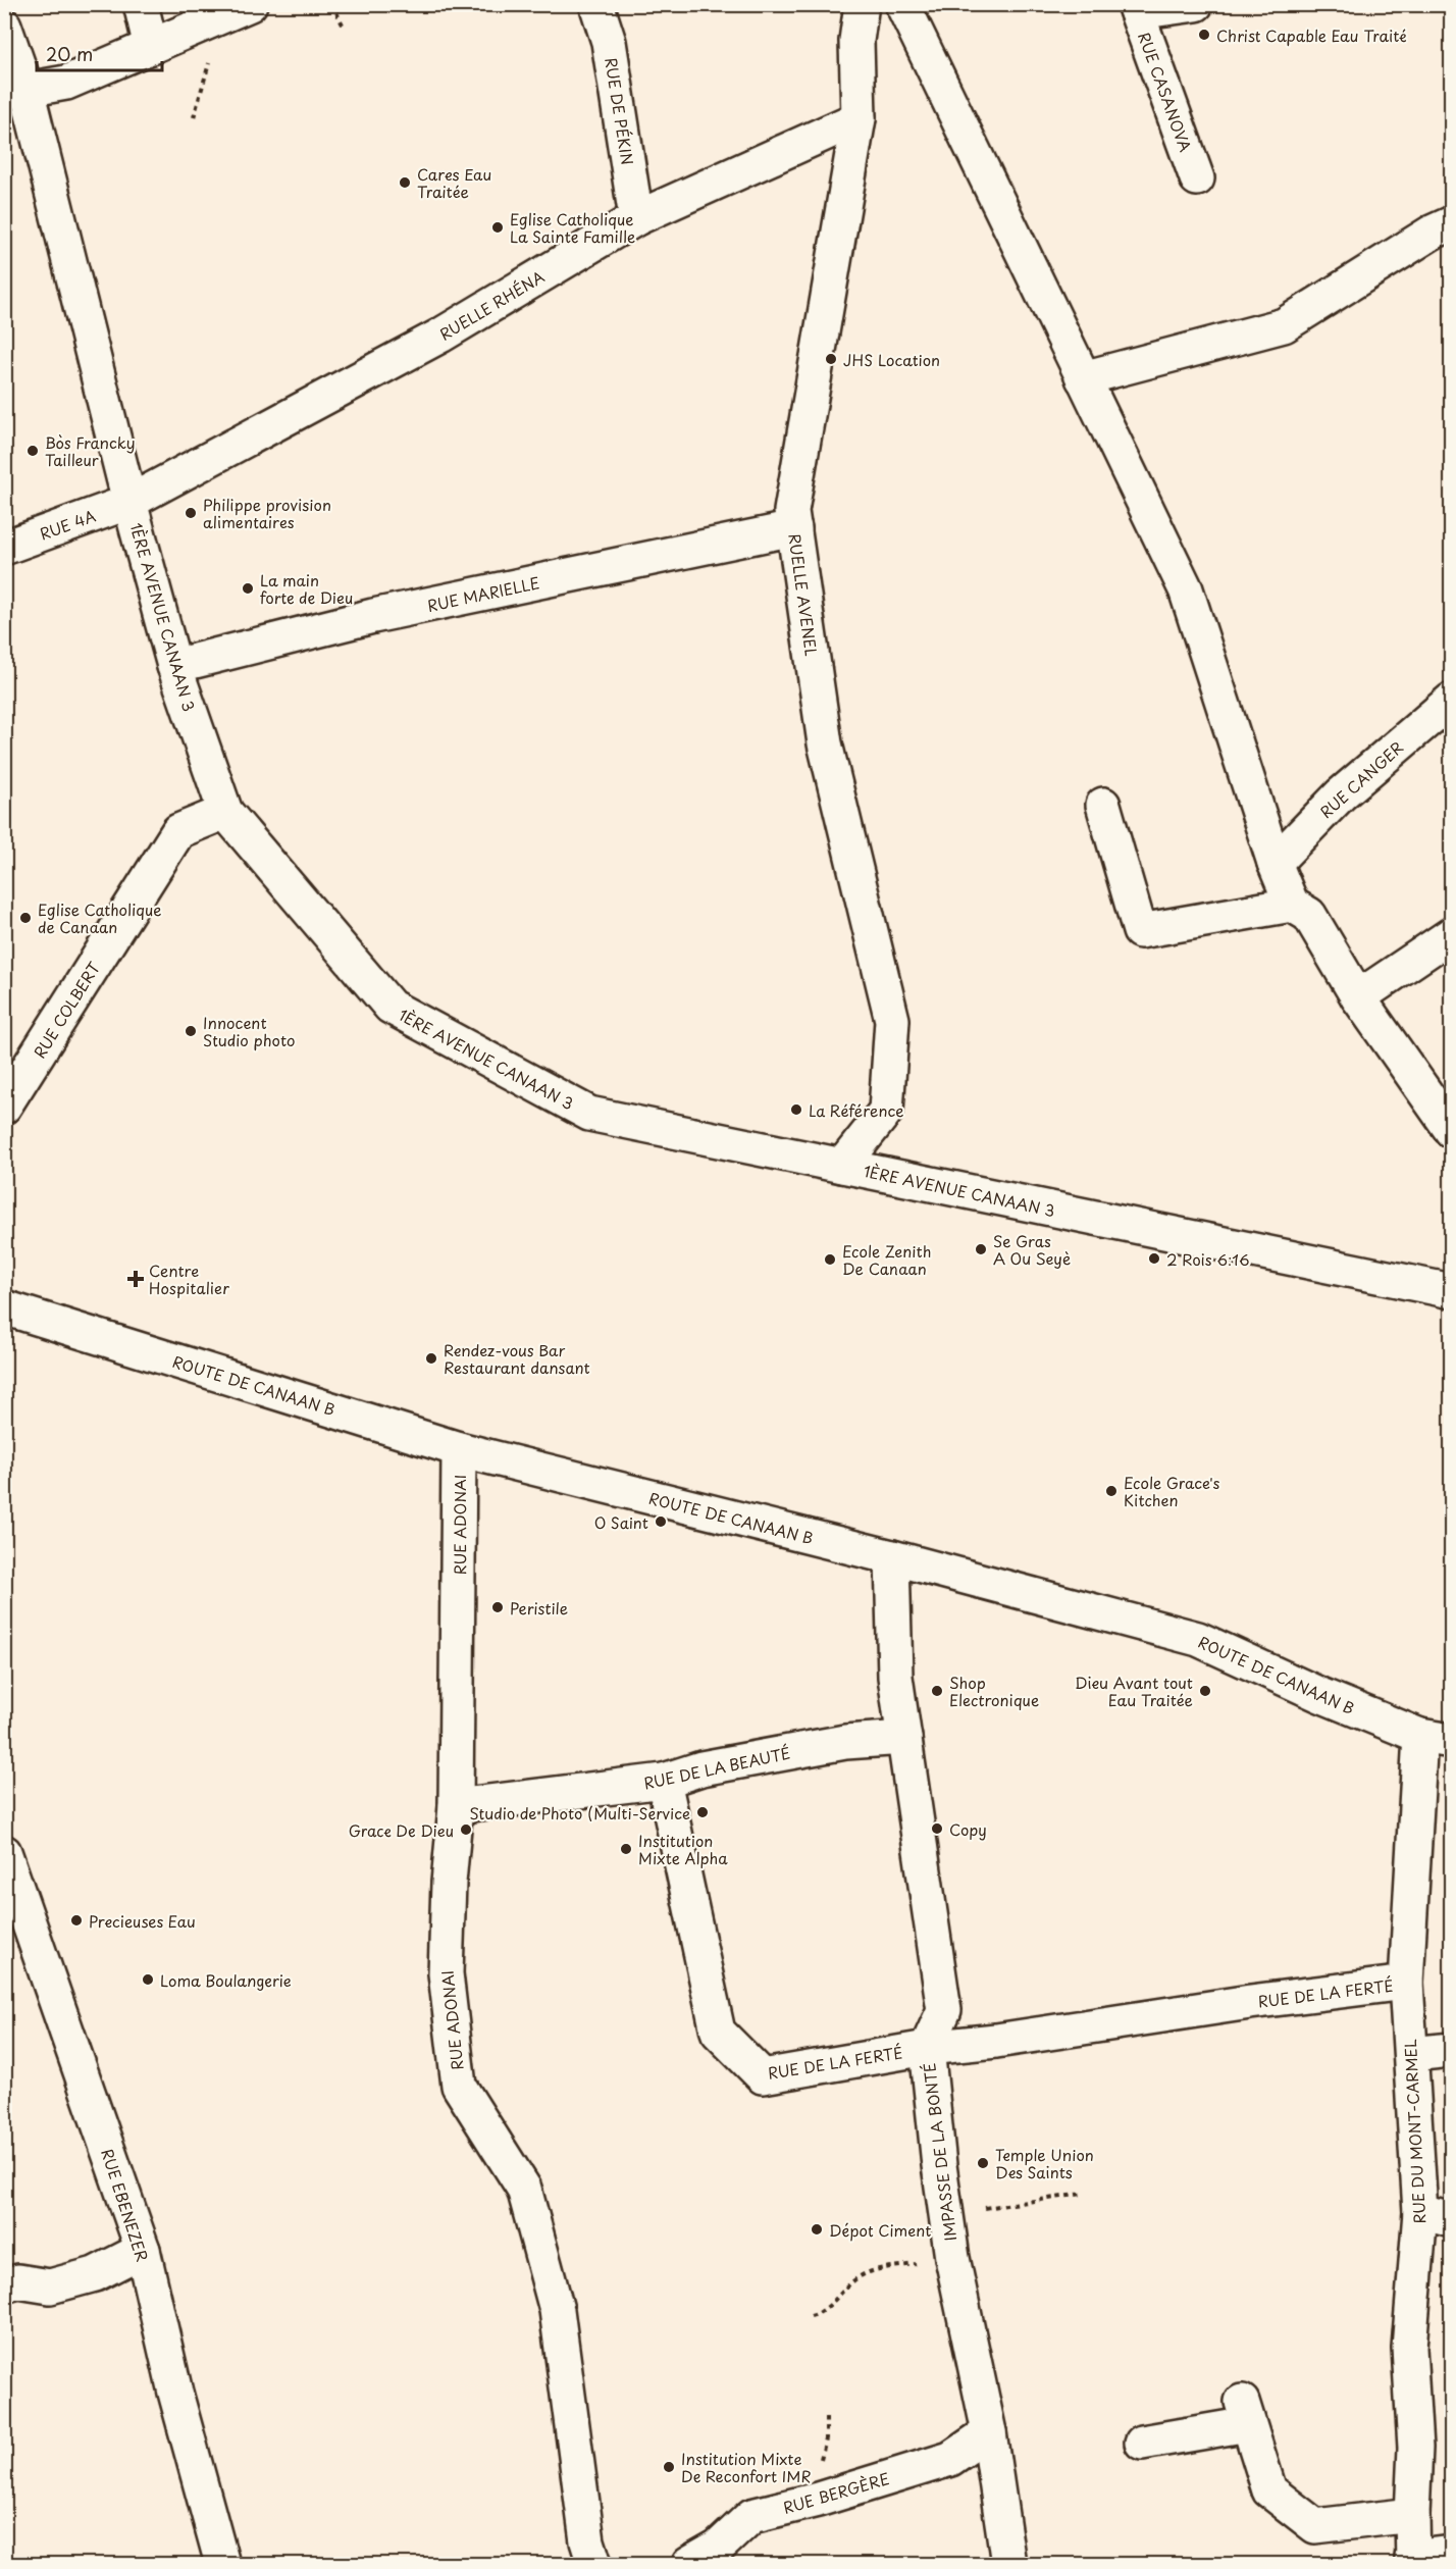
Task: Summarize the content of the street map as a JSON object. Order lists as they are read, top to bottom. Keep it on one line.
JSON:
{"streets":{"street":["RUE CASANOVA","RUE DE PÉKIN","RUELLE RHÉNA","RUE 4A","RUE MARIELLE","RUELLE AVENEL","1ÈRE AVENUE CANAAN 3","RUE CANGER","RUE COLBERT","ROUTE DE CANAAN B","RUE ADONAI","RUE DE LA BEAUTÉ","RUE DE LA FERTÉ","RUE DU MONT-CARMEL","IMPASSE DE LA BONTÉ","RUE EBENEZER","RUE BERGÈRE"]},"crossings":[["RUE DE PÉKIN","RUELLE RHÉNA"],["RUELLE RHÉNA","RUE 4A"],["RUELLE RHÉNA","RUELLE AVENEL"],["RUELLE RHÉNA","1ÈRE AVENUE CANAAN 3"],["RUE 4A","1ÈRE AVENUE CANAAN 3"],["RUE MARIELLE","RUELLE AVENEL"],["RUE MARIELLE","1ÈRE AVENUE CANAAN 3"],["RUELLE AVENEL","1ÈRE AVENUE CANAAN 3"],["1ÈRE AVENUE CANAAN 3","RUE COLBERT"],["ROUTE DE CANAAN B","RUE ADONAI"],["ROUTE DE CANAAN B","RUE DU MONT-CARMEL"],["ROUTE DE CANAAN B","IMPASSE DE LA BONTÉ"],["RUE ADONAI","RUE DE LA BEAUTÉ"],["RUE DE LA BEAUTÉ","RUE DE LA FERTÉ"],["RUE DE LA BEAUTÉ","IMPASSE DE LA BONTÉ"],["RUE DE LA FERTÉ","RUE DU MONT-CARMEL"],["RUE DE LA FERTÉ","IMPASSE DE LA BONTÉ"],["IMPASSE DE LA BONTÉ","RUE BERGÈRE"]],"places":{"other":["Christ Capable Eau Traité","Cares Eau Traitée","Eglise Catholique La Sainte Famille","JHS Location","Bòs Francky Tailleur","Philippe provision alimentaires","La main forte de Dieu","Eglise Catholique de Canaan","Innocent Studio photo","La Référence","Se Gras A Ou Seyè","2 Rois 6:16","Ecole Zenith De Canaan","Rendez-vous Bar Restaurant dansant","Ecole Grace's Kitchen","O Saint","Peristile","Shop Electronique","Dieu Avant tout Eau Traitée","Studio de Photo (Multi-Service","Copy","Grace De Dieu","Institution Mixte Alpha","Precieuses Eau","Loma Boulangerie","Temple Union Des Saints","Dépot Ciment","Institution Mixte De Reconfort IMR"],"health":["Centre Hospitalier"]},"scale_bar":"20 m"}
